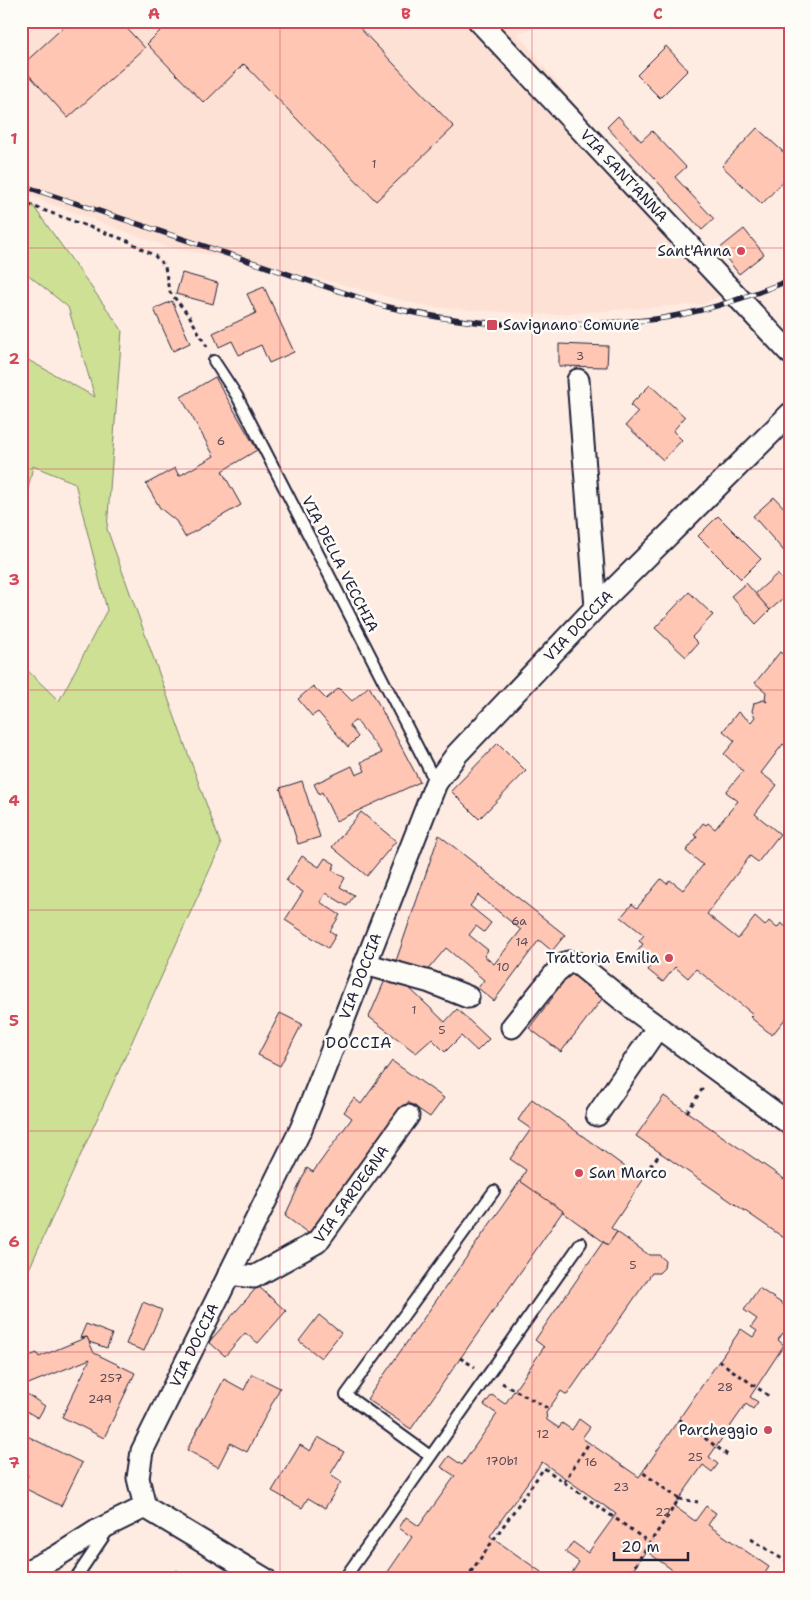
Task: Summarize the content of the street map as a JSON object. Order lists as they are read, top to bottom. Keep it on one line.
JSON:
{"streets":{"street":["VIA SANT'ANNA","VIA DOCCIA","VIA SARDEGNA"],"lane":["VIA DELLA VECCHIA"]},"crossings":[["VIA DELLA VECCHIA","VIA DOCCIA"],["VIA DOCCIA","VIA SARDEGNA"]],"districts":["DOCCIA"],"places":{"other":["Sant'Anna","Trattoria Emilia","San Marco","Parcheggio"],"transit":["Savignano Comune"]},"house_numbers":["1","3","6","6a","14","10","1","5","5","257","28","249","12","25","170b1","16","23","22"],"scale_bar":"20 m","grid":{"columns":["A","B","C"],"rows":["1","2","3","4","5","6","7"]}}
